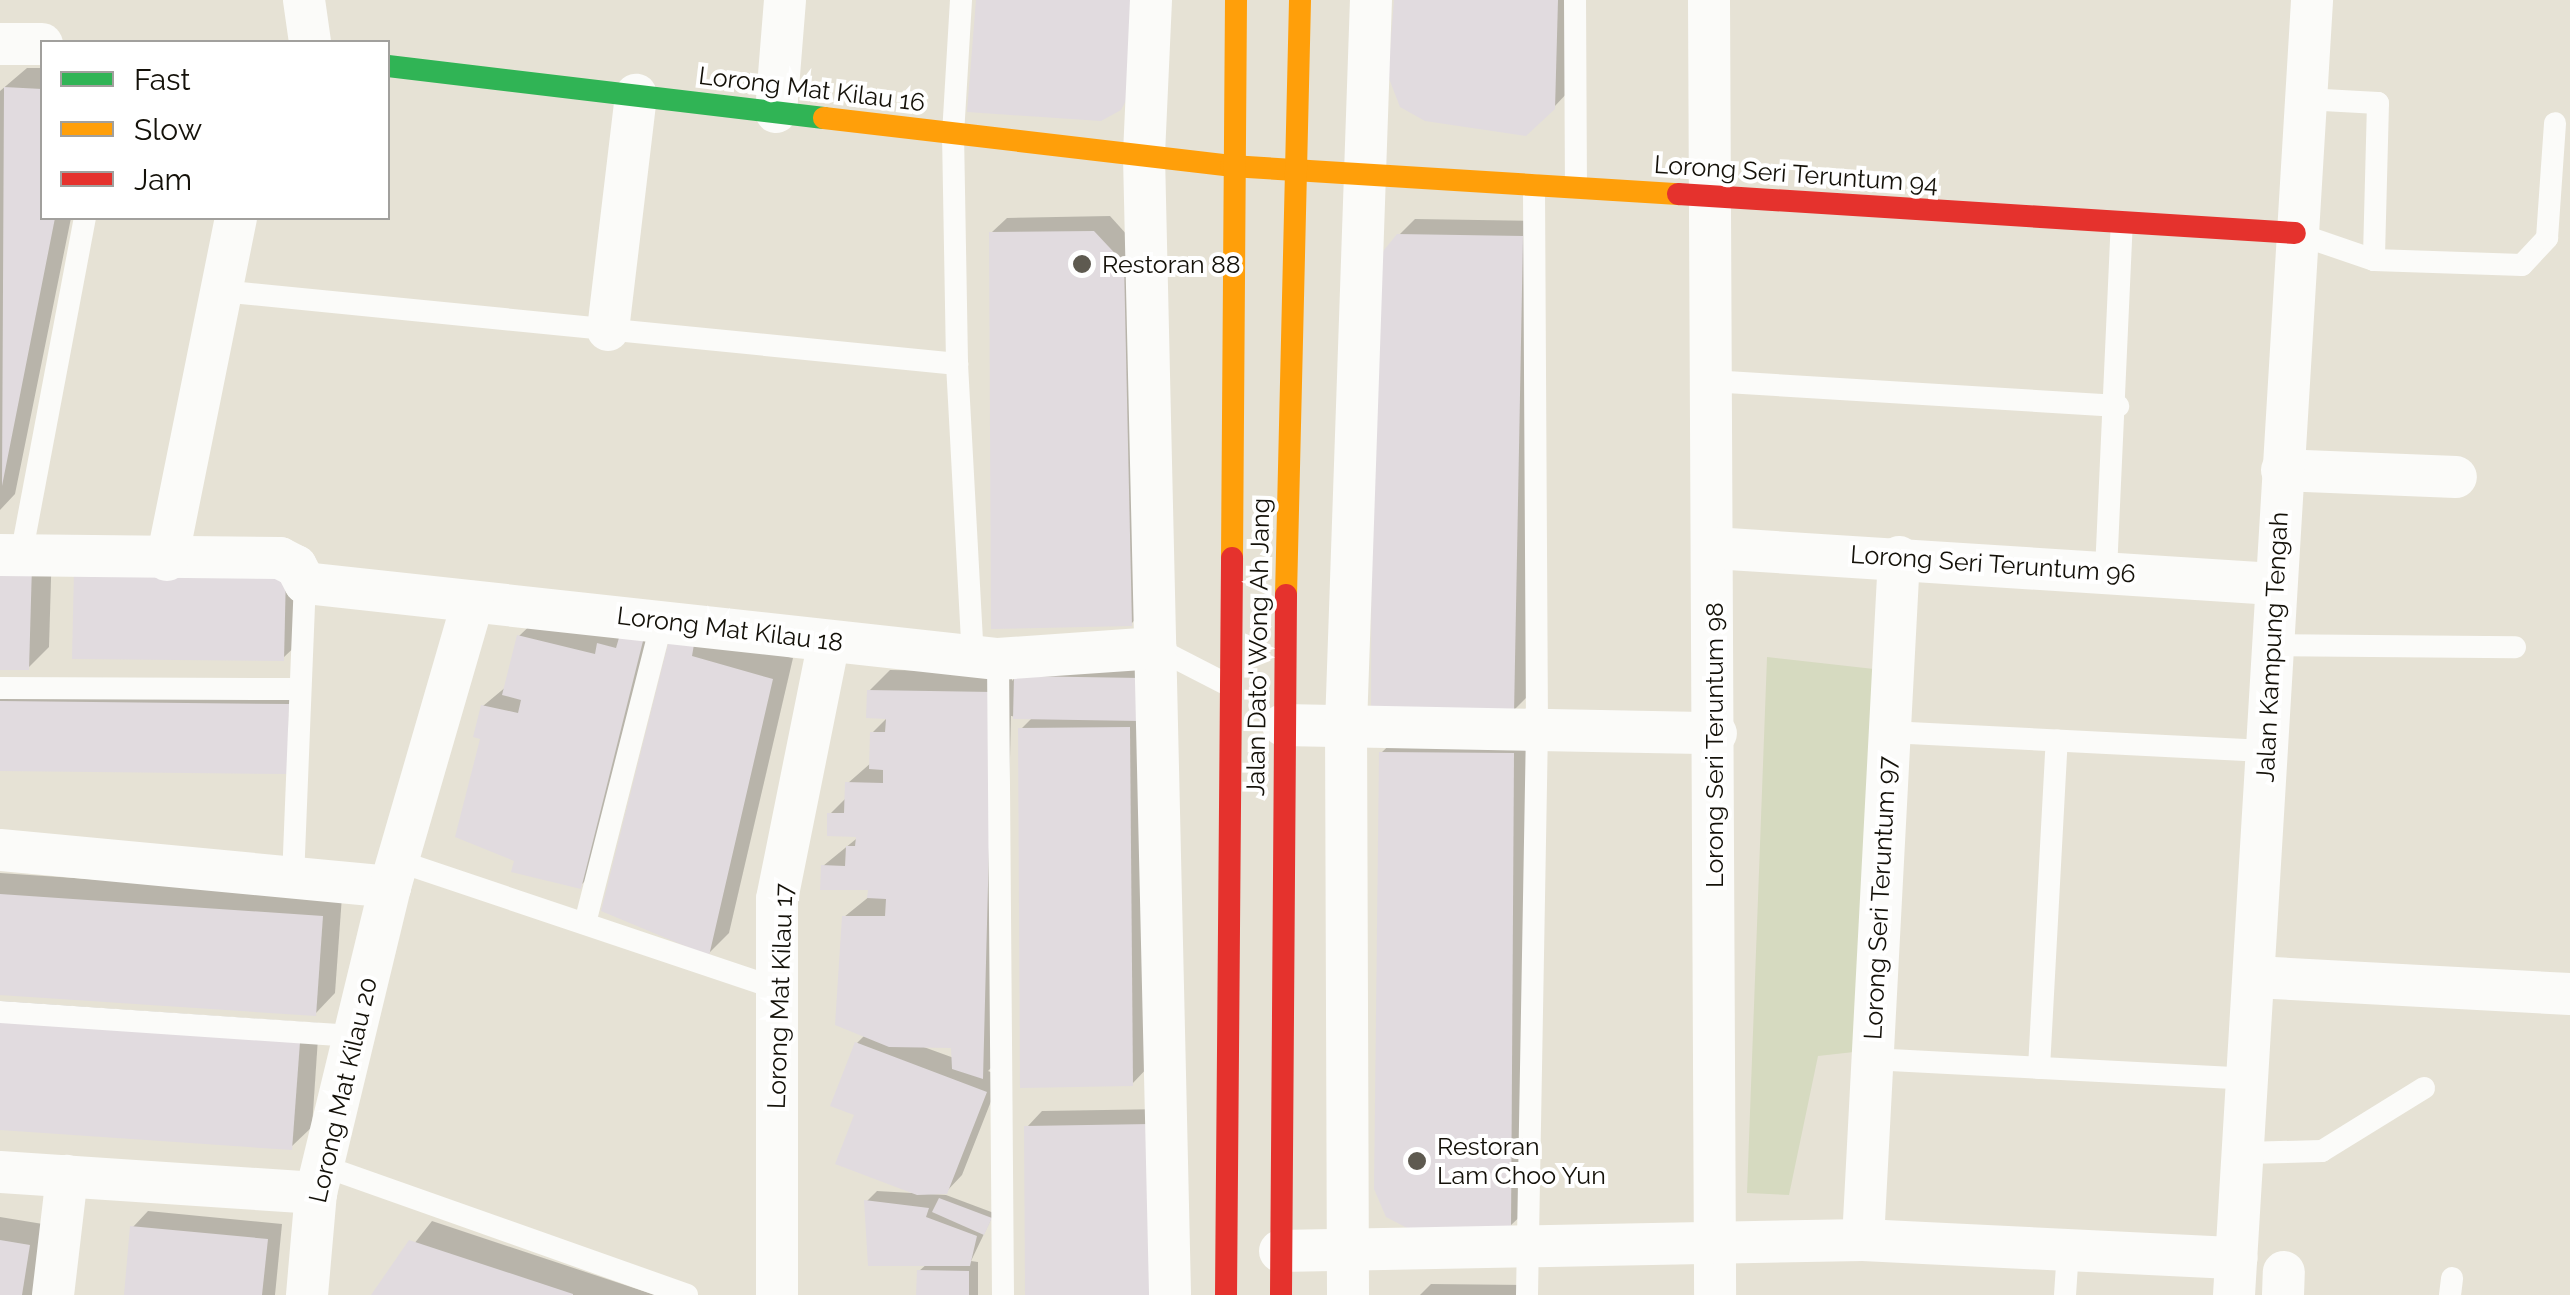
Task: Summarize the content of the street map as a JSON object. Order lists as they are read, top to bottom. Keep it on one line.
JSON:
{"streets":{"main road":["Lorong Mat Kilau 16","Lorong Seri Teruntum 94","Jalan Dato' Wong Ah Jang"],"street":["Lorong Seri Teruntum 96","Lorong Mat Kilau 18","Jalan Kampung Tengah","Lorong Seri Teruntum 98","Lorong Seri Teruntum 97","Lorong Mat Kilau 17","Lorong Mat Kilau 20"]},"crossings":[["Lorong Mat Kilau 16","Lorong Seri Teruntum 94"],["Lorong Mat Kilau 16","Jalan Dato' Wong Ah Jang"],["Lorong Seri Teruntum 94","Jalan Dato' Wong Ah Jang"],["Lorong Seri Teruntum 94","Jalan Kampung Tengah"],["Lorong Seri Teruntum 94","Lorong Seri Teruntum 98"],["Lorong Seri Teruntum 96","Jalan Kampung Tengah"],["Lorong Seri Teruntum 96","Lorong Seri Teruntum 98"],["Lorong Seri Teruntum 96","Lorong Seri Teruntum 97"],["Lorong Mat Kilau 18","Lorong Mat Kilau 17"],["Lorong Mat Kilau 18","Lorong Mat Kilau 20"]],"places":["Restoran 88","Restoran Lam Choo Yun"],"legend":["Fast","Slow","Jam"]}
